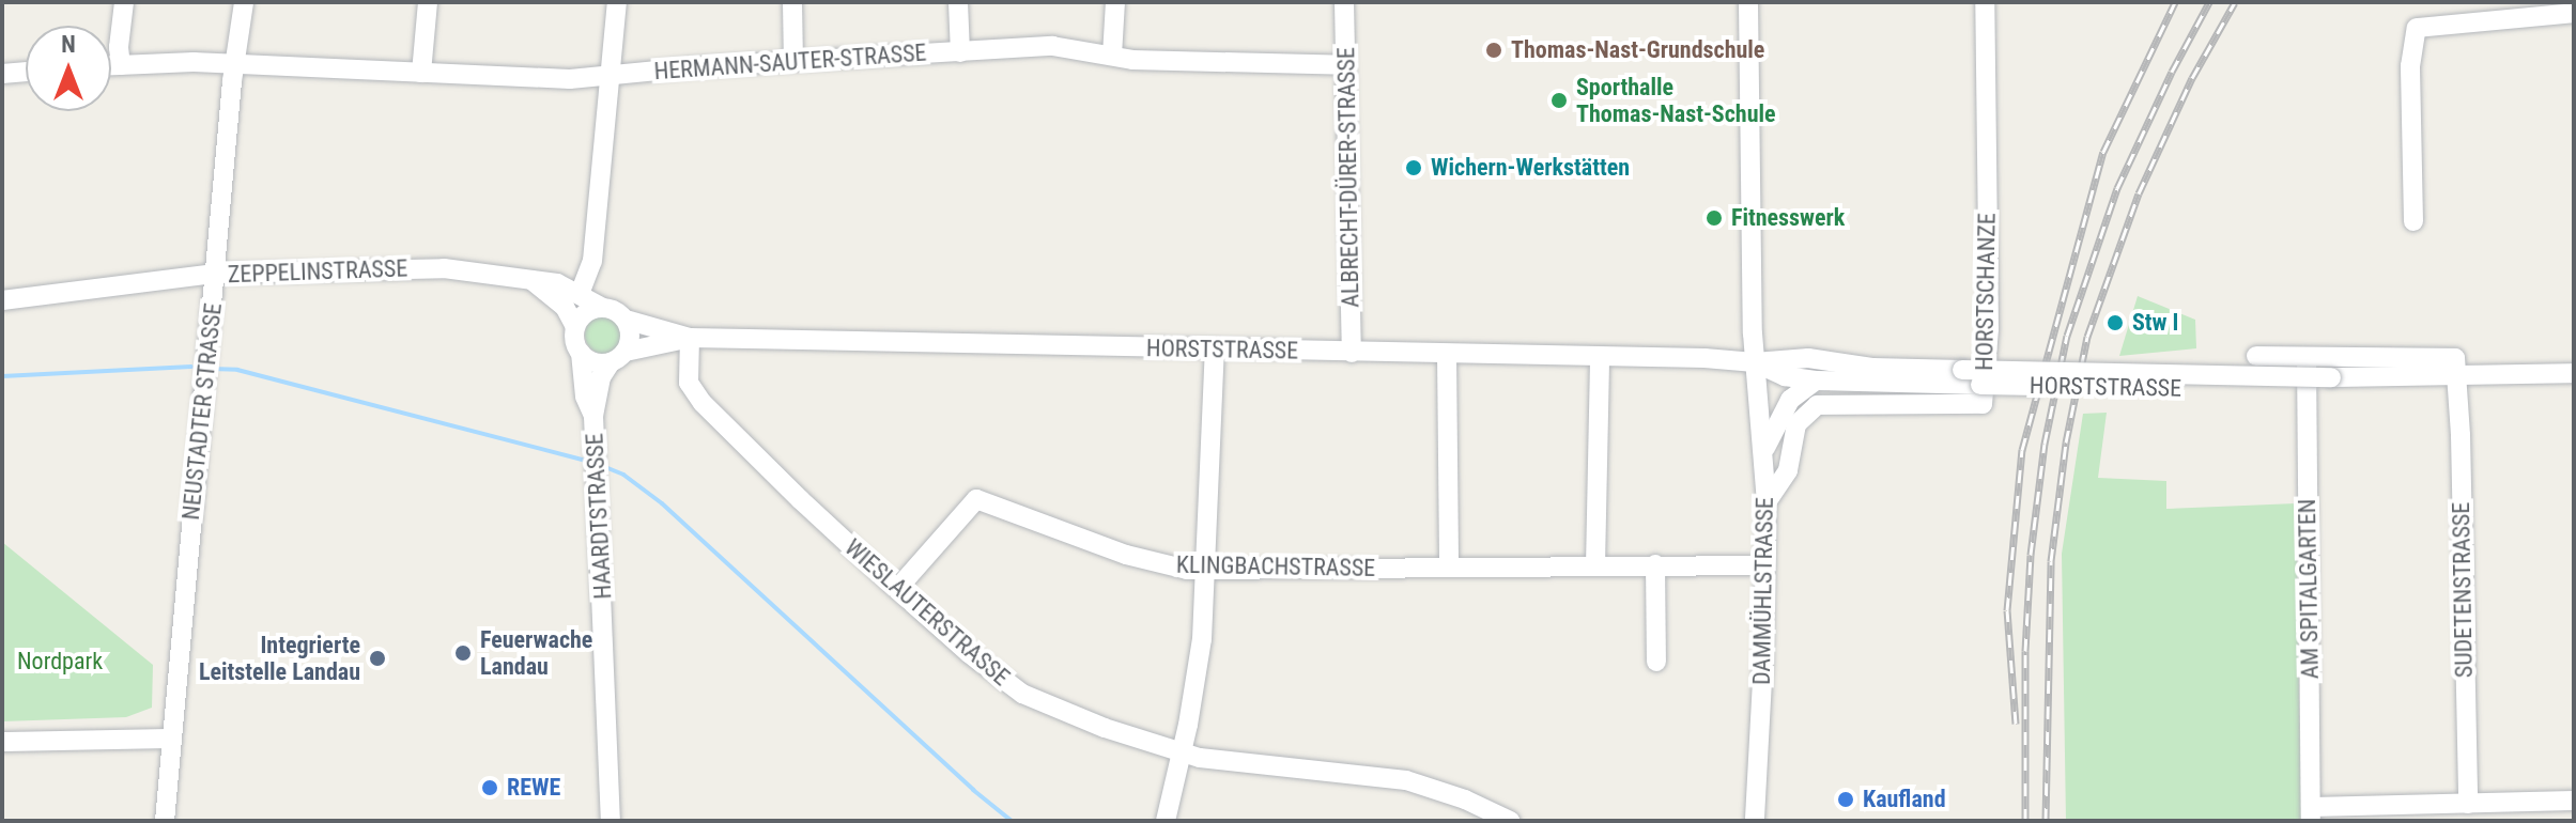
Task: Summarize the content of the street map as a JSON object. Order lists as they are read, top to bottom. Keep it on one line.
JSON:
{"streets":{"street":["HERMANN-SAUTER-STRASSE","ALBRECHT-DÜRER-STRASSE","ZEPPELINSTRASSE","HORSTSCHANZE","HORSTSTRASSE","NEUSTADTER STRASSE","HAARDTSTRASSE","KLINGBACHSTRASSE","AM SPITALGARTEN","SUDETENSTRASSE","DAMMÜHLSTRASSE","WIESLAUTERSTRASSE"]},"crossings":[["HERMANN-SAUTER-STRASSE","ALBRECHT-DÜRER-STRASSE"],["HERMANN-SAUTER-STRASSE","NEUSTADTER STRASSE"],["ALBRECHT-DÜRER-STRASSE","HORSTSTRASSE"],["ZEPPELINSTRASSE","HORSTSTRASSE"],["ZEPPELINSTRASSE","NEUSTADTER STRASSE"],["ZEPPELINSTRASSE","HAARDTSTRASSE"],["HORSTSCHANZE","DAMMÜHLSTRASSE"],["HORSTSTRASSE","HAARDTSTRASSE"],["HORSTSTRASSE","SUDETENSTRASSE"],["HORSTSTRASSE","DAMMÜHLSTRASSE"],["HORSTSTRASSE","WIESLAUTERSTRASSE"],["KLINGBACHSTRASSE","DAMMÜHLSTRASSE"],["KLINGBACHSTRASSE","WIESLAUTERSTRASSE"]],"parks":["Nordpark"],"places":["Thomas-Nast-Grundschule","Sporthalle Thomas-Nast-Schule","Wichern-Werkstätten","Fitnesswerk","Stw I","Feuerwache Landau","Integrierte Leitstelle Landau","REWE","Kaufland"],"north":"top"}
